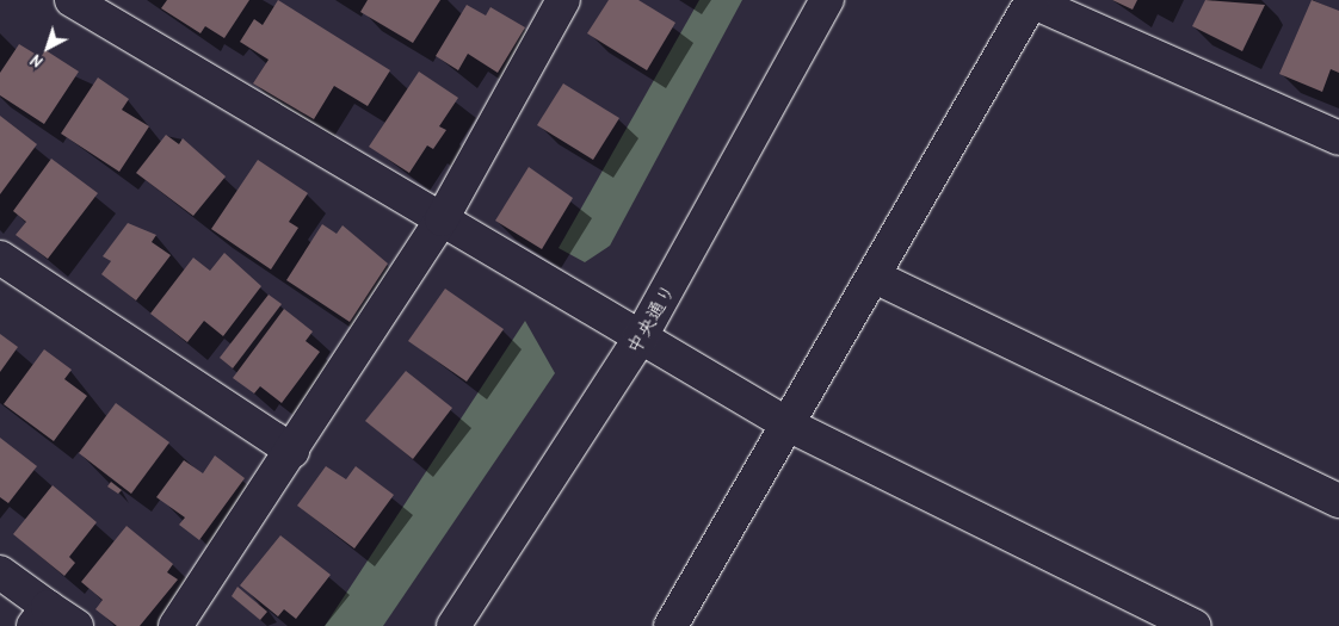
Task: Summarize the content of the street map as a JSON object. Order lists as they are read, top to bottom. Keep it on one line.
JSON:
{"streets":{"street":["中央通り"]},"north":"bottom left"}
